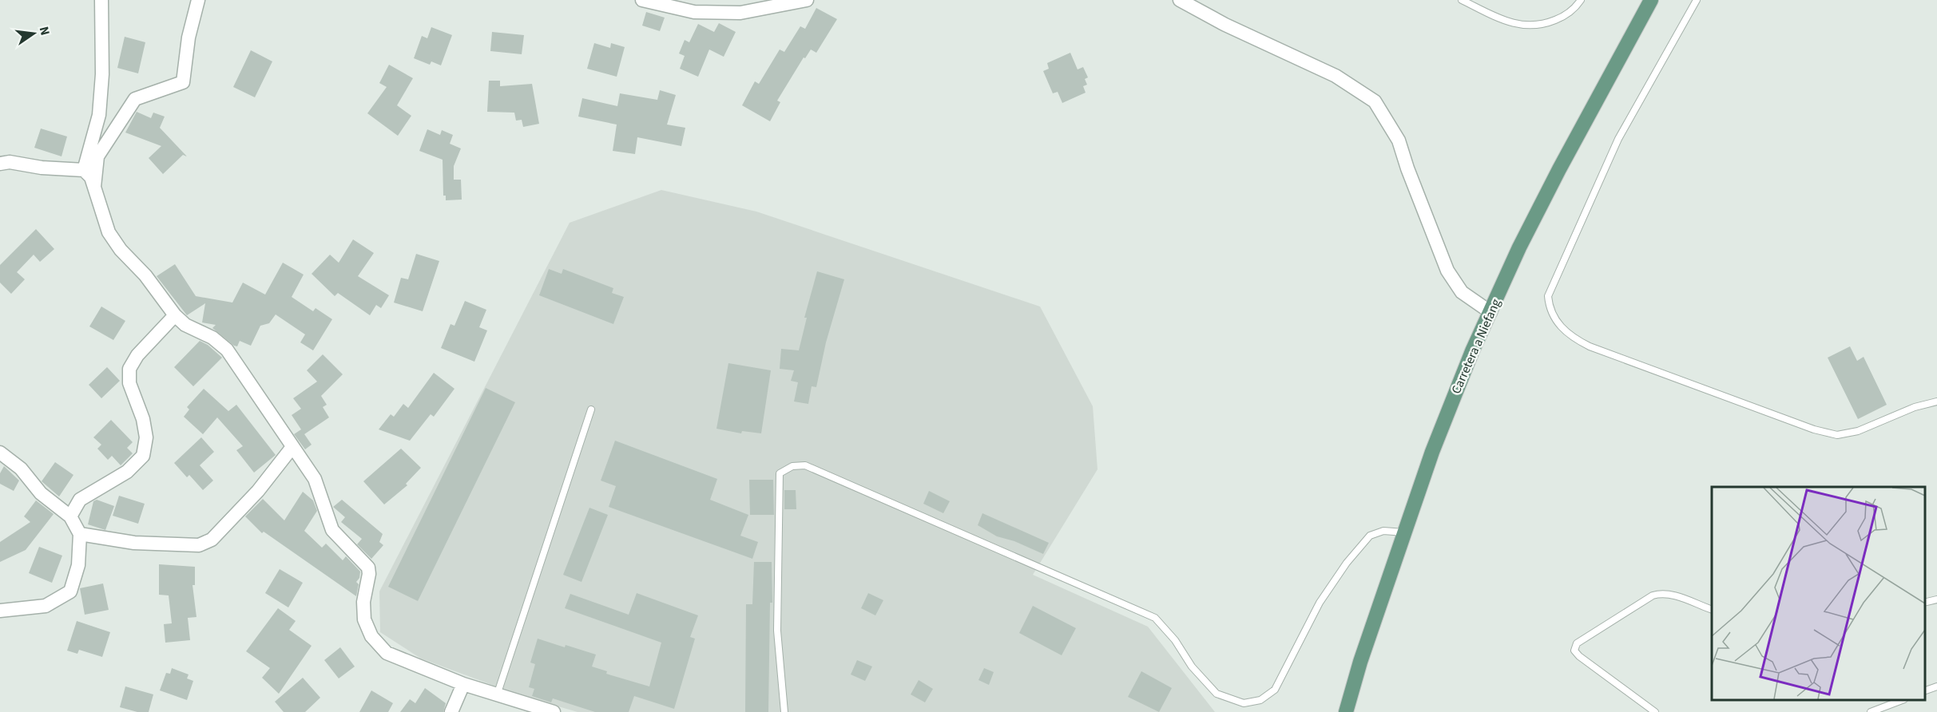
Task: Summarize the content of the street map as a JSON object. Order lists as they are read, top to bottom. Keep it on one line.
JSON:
{"streets":{"main road":["Carretera a Niefang"]},"north":"right"}
